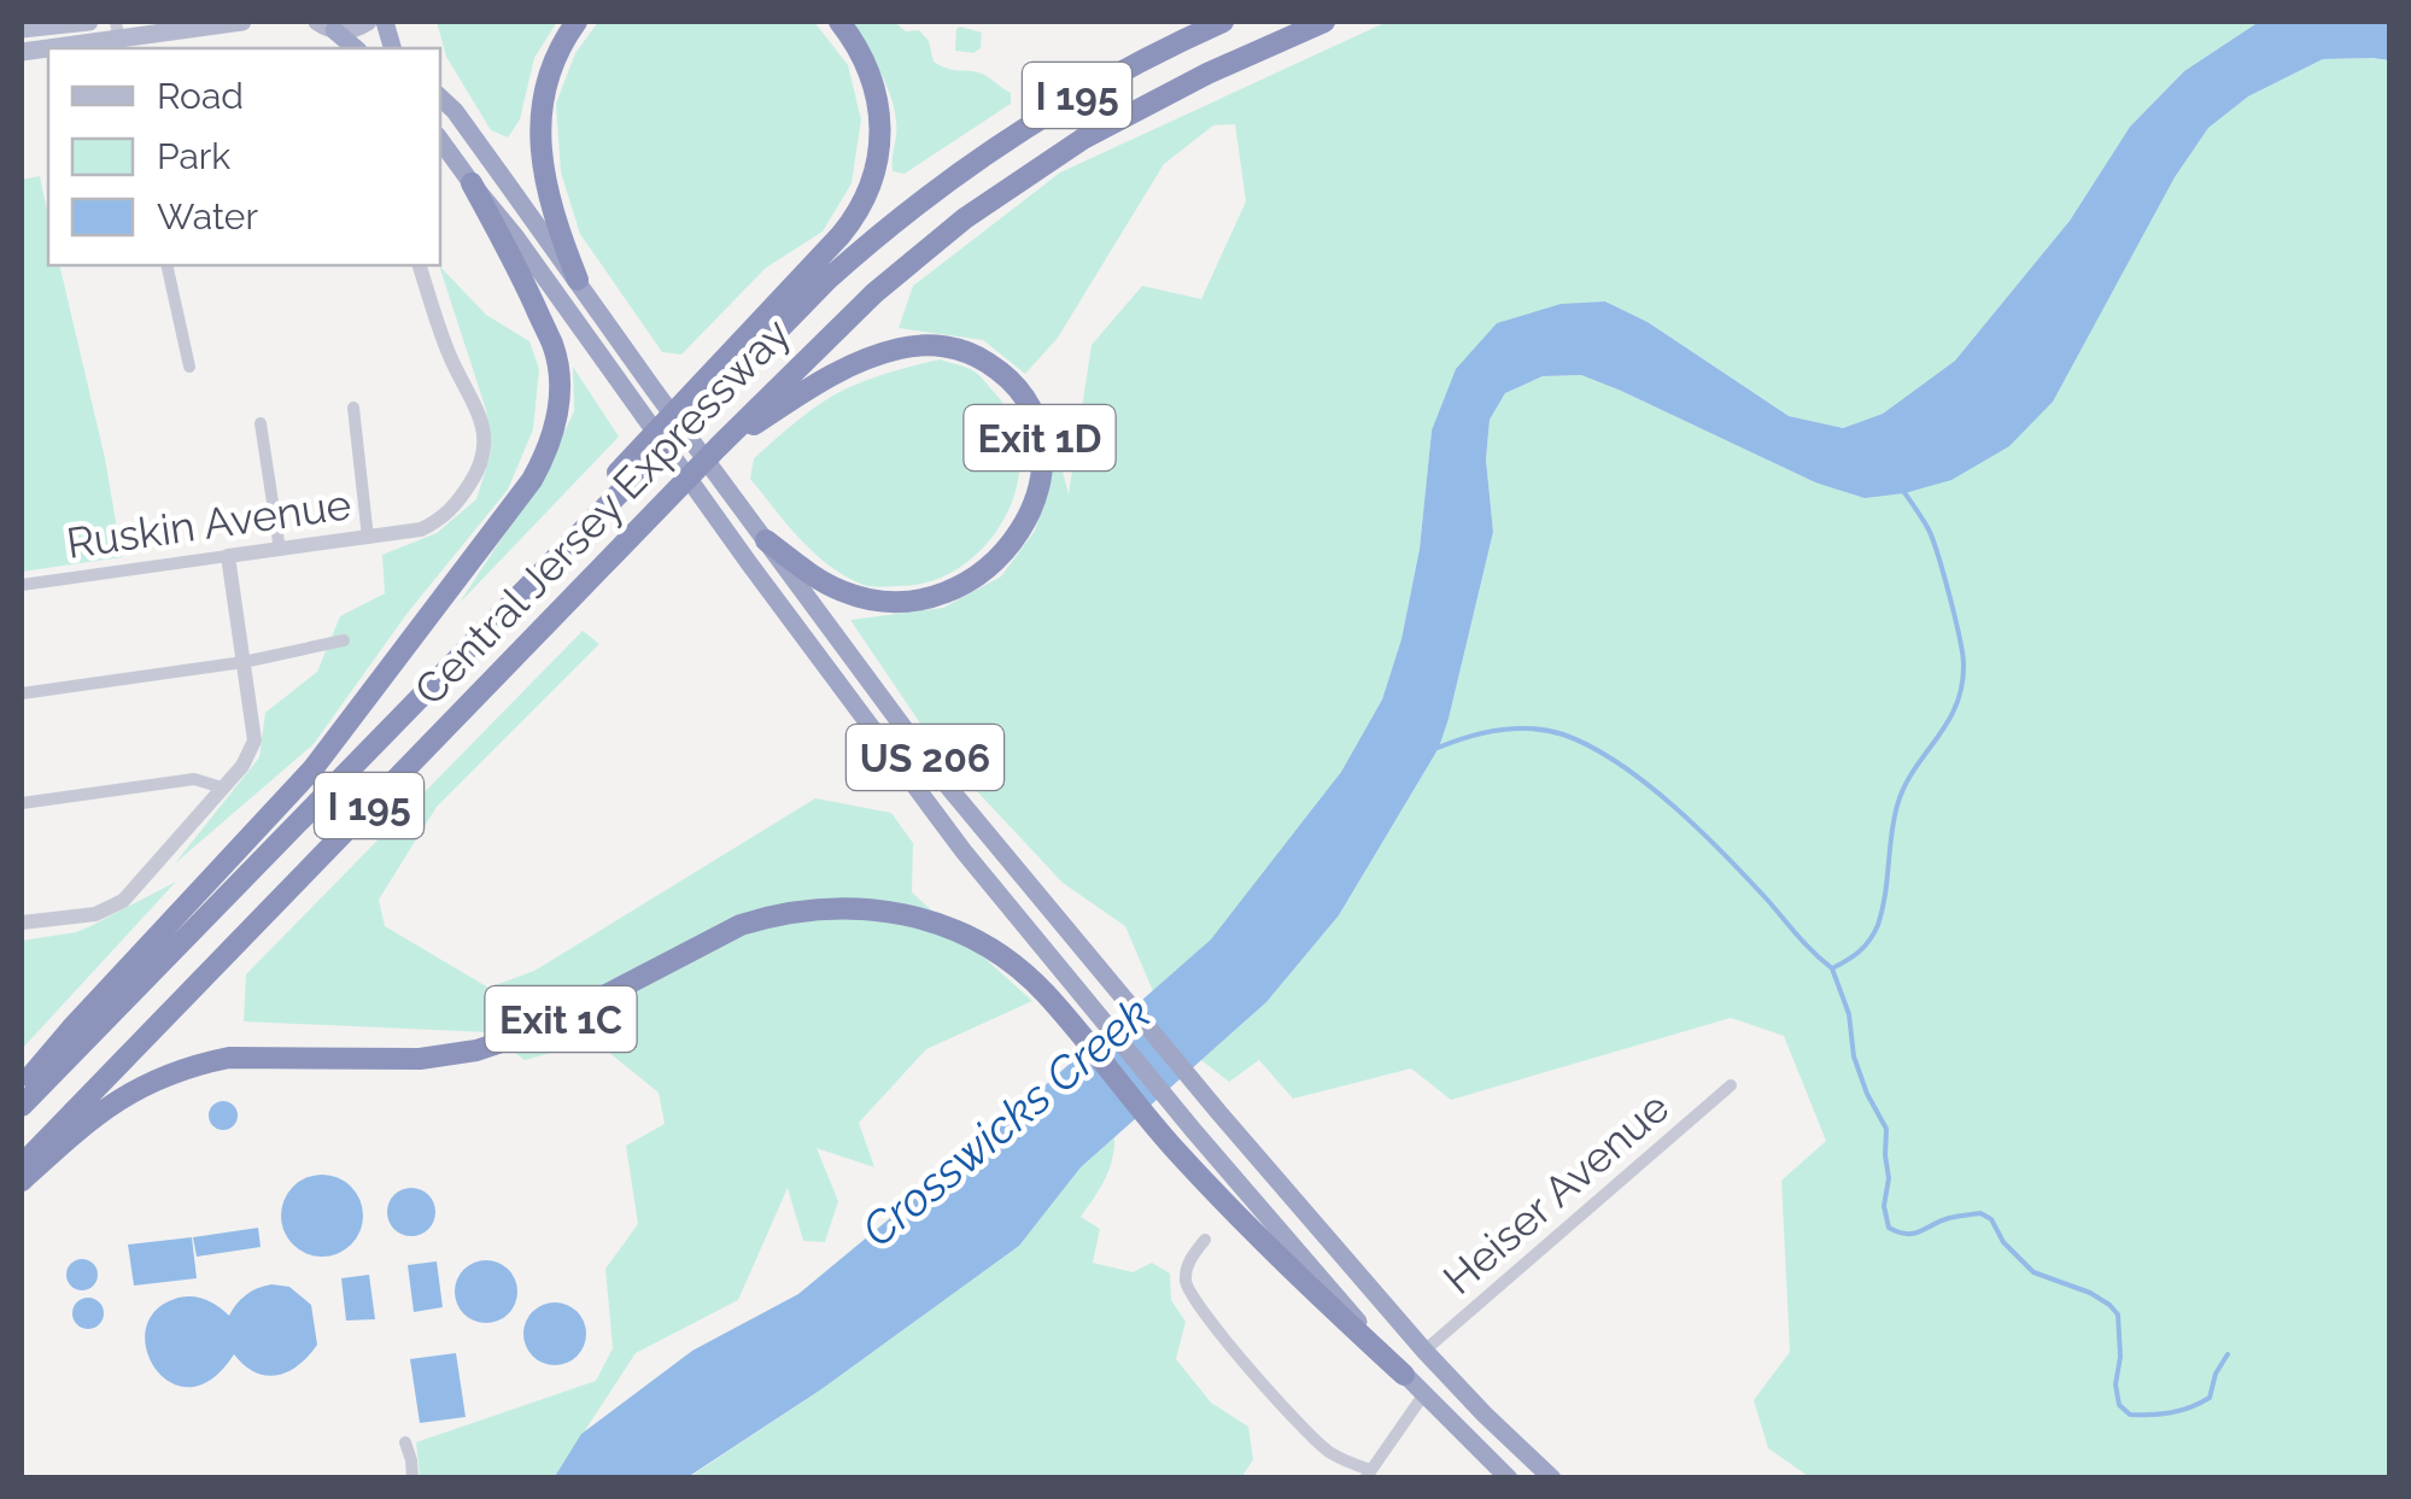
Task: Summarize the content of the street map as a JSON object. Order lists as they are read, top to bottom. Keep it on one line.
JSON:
{"streets":{"highway":["I 195","Exit 1D","Central Jersey Expressway","US 206","Exit 1C"],"street":["Ruskin Avenue","Heiser Avenue"]},"crossings":[["Exit 1D","Central Jersey Expressway"],["Exit 1D","US 206"],["US 206","Exit 1C"],["US 206","Heiser Avenue"]],"water":["Crosswicks Creek"],"legend":["Road","Park","Water"]}
